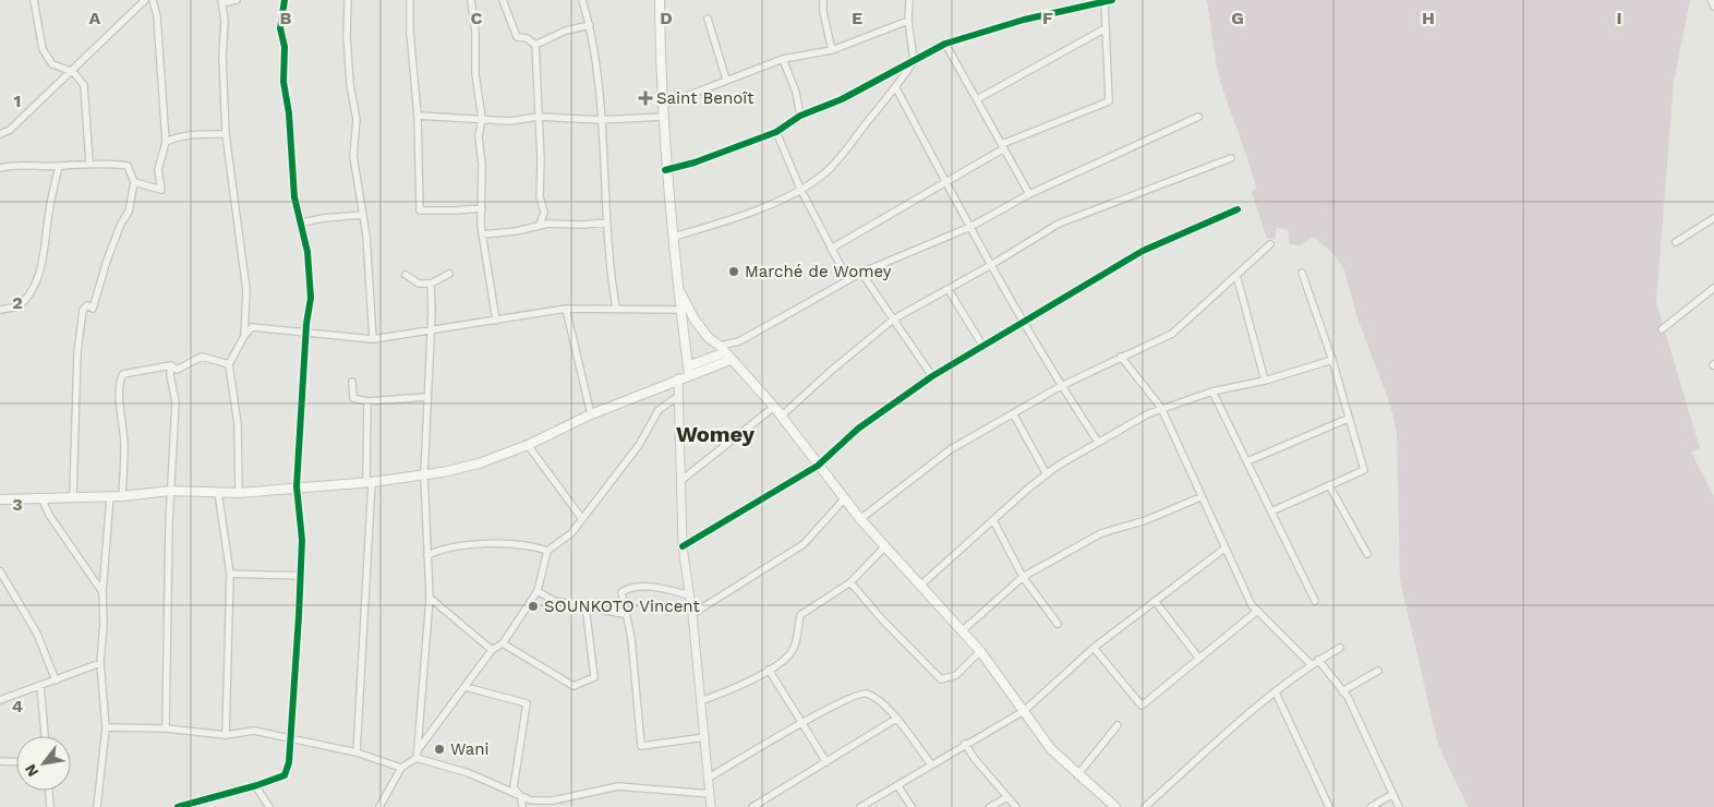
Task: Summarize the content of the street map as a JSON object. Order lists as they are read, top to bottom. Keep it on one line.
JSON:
{"districts":["Womey"],"places":{"health":["Saint Benoît"],"other":["Marché de Womey","SOUNKOTO Vincent","Wani"]},"north":"bottom left","grid":{"columns":["A","B","C","D","E","F","G","H","I"],"rows":["1","2","3","4"]}}
